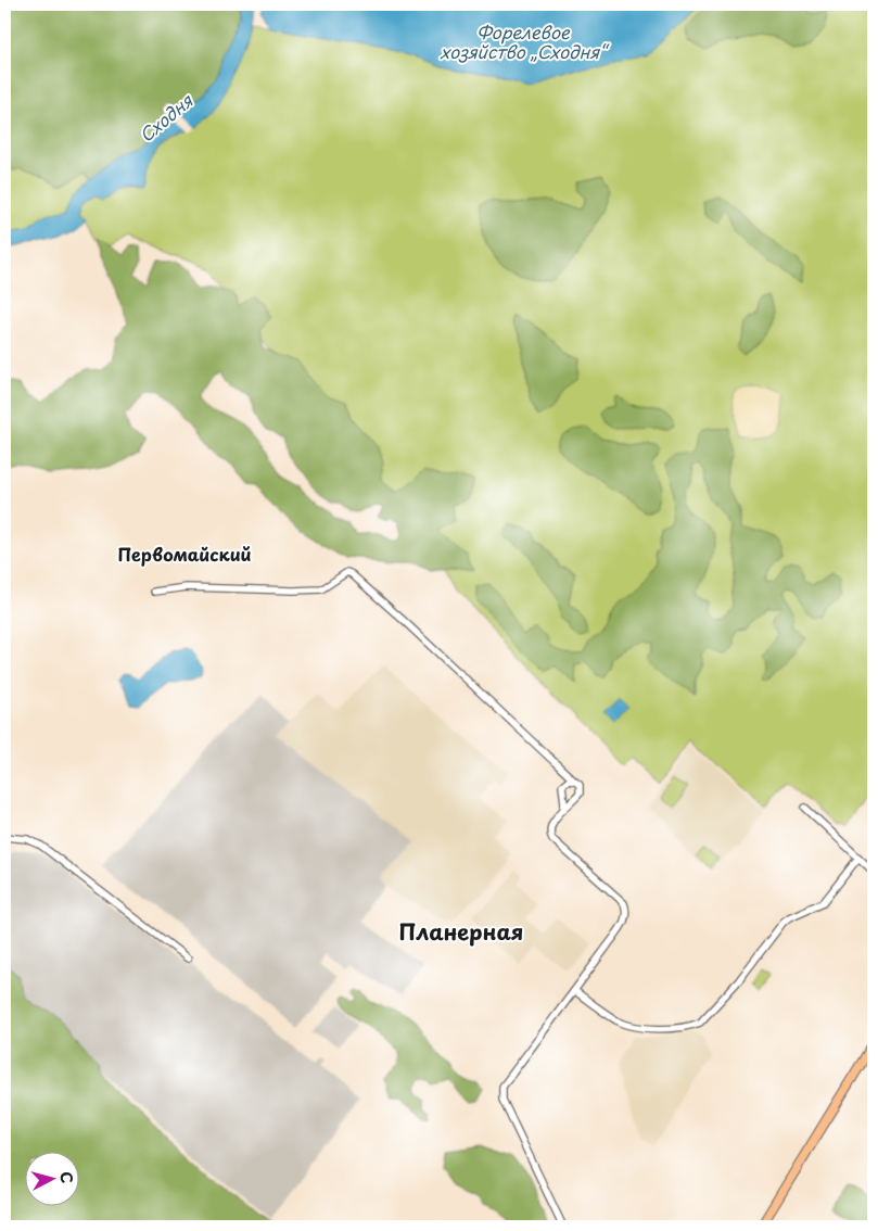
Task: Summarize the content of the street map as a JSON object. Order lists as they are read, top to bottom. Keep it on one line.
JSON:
{"districts":["Первомайский","Планерная"],"water":["Форелевое хозяйство „Сходня“","Сходня"],"north":"right"}
